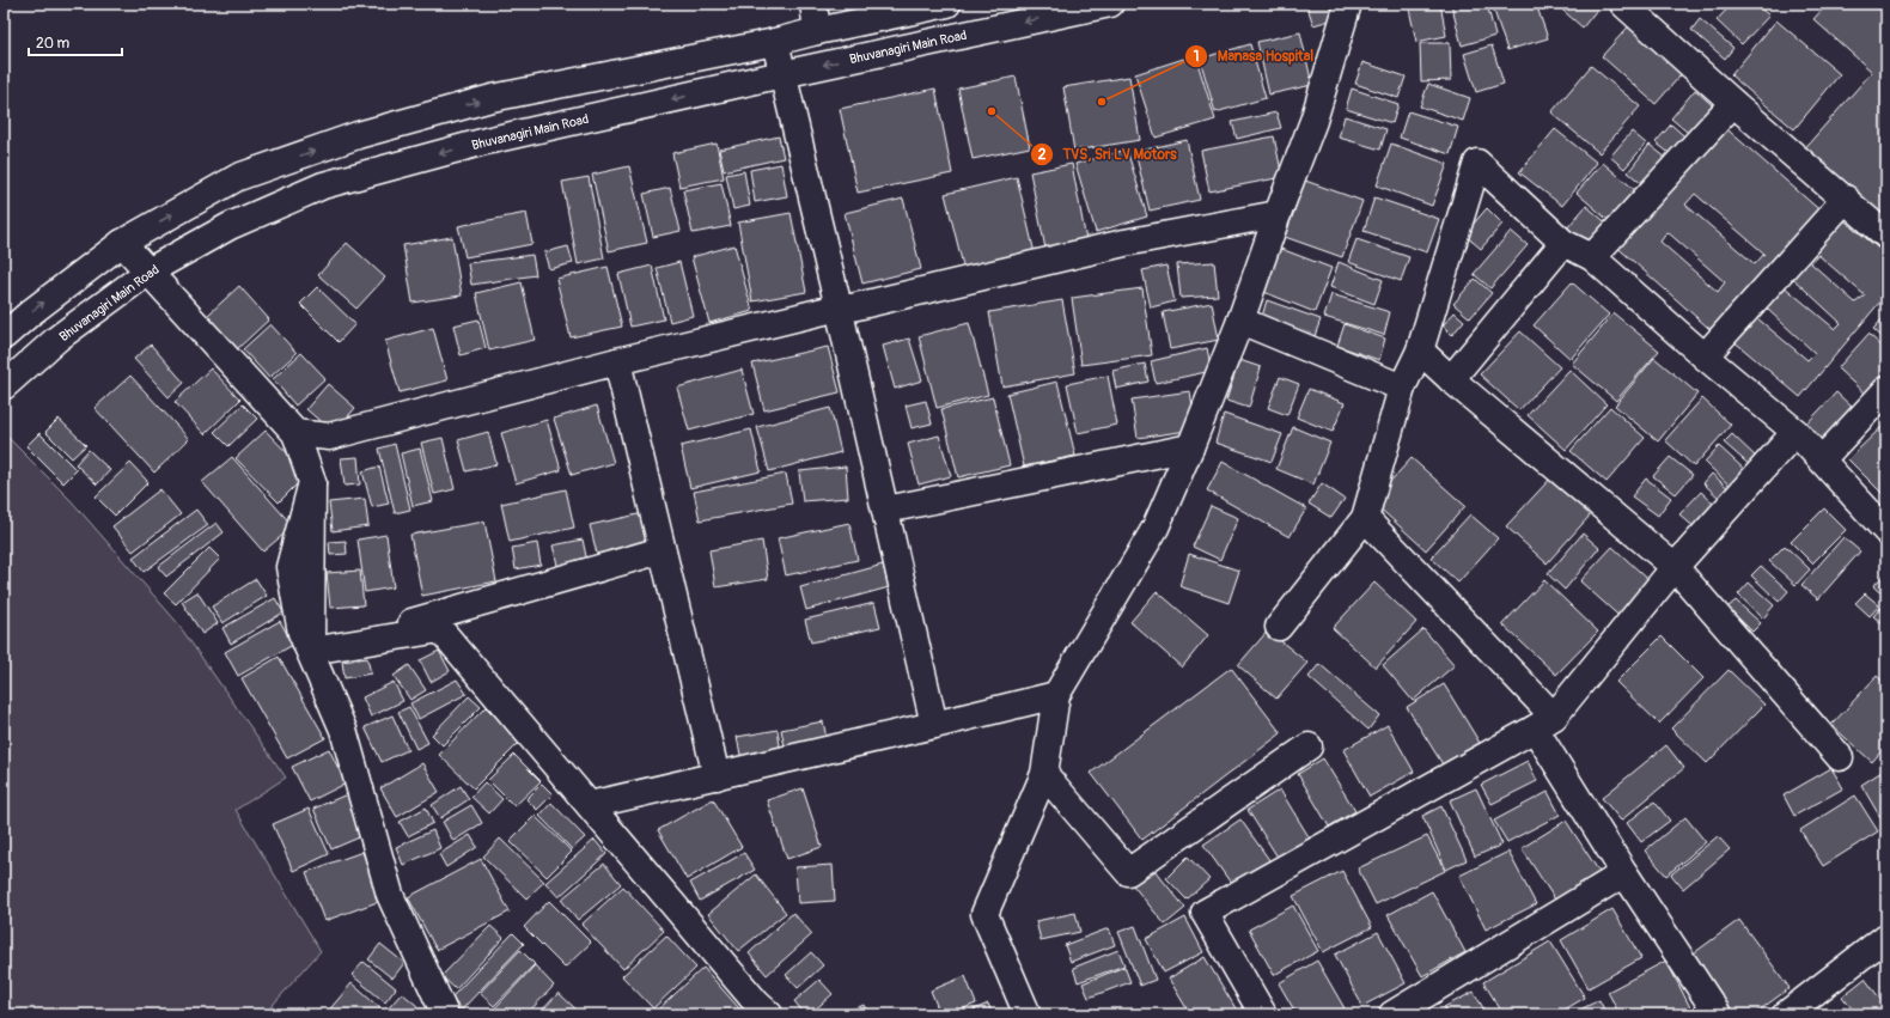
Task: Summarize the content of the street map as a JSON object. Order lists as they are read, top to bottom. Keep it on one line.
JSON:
{"streets":{"street":["Bhuvanagiri Main Road"]},"places":["Manasa Hospital","TVS, Sri LV Motors"],"scale_bar":"20 m"}
